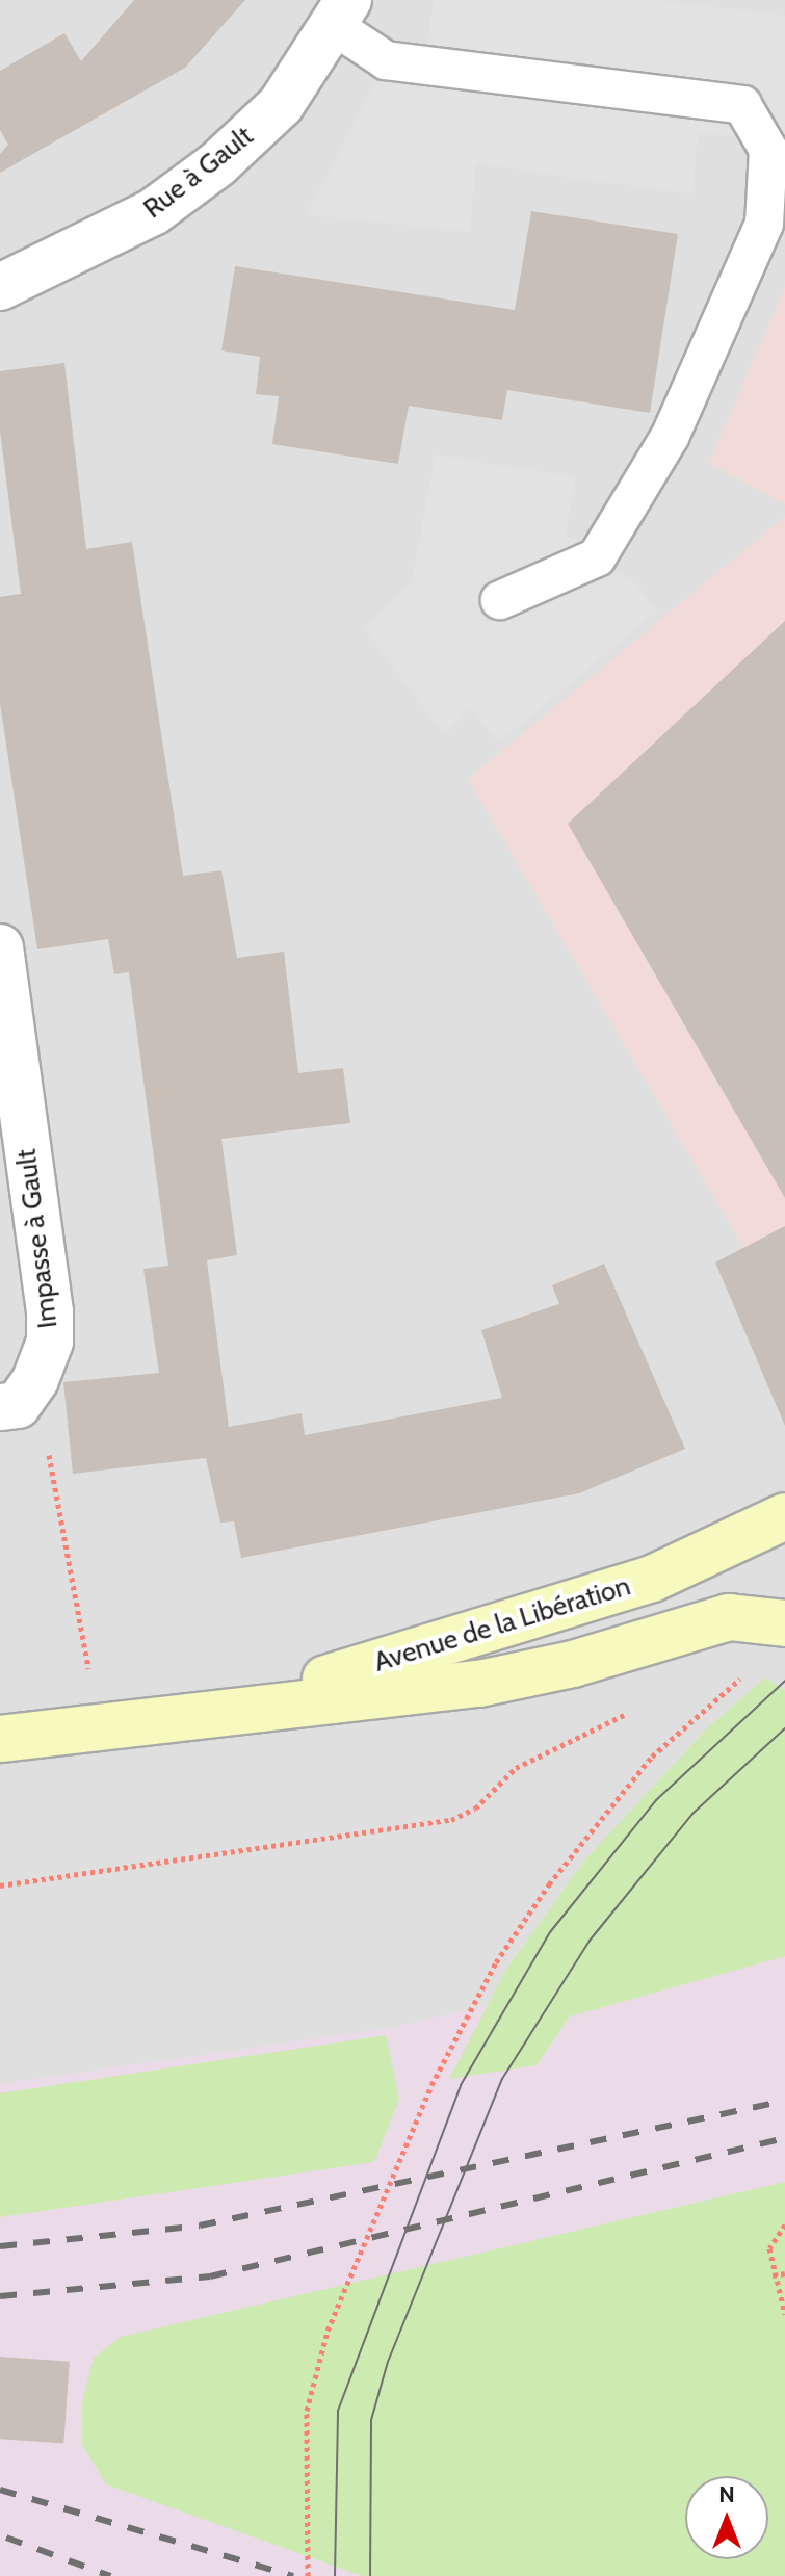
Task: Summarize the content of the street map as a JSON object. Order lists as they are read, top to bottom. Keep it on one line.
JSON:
{"streets":{"main road":["Avenue de la Libération"],"street":["Rue à Gault","Impasse à Gault"]},"north":"top"}
